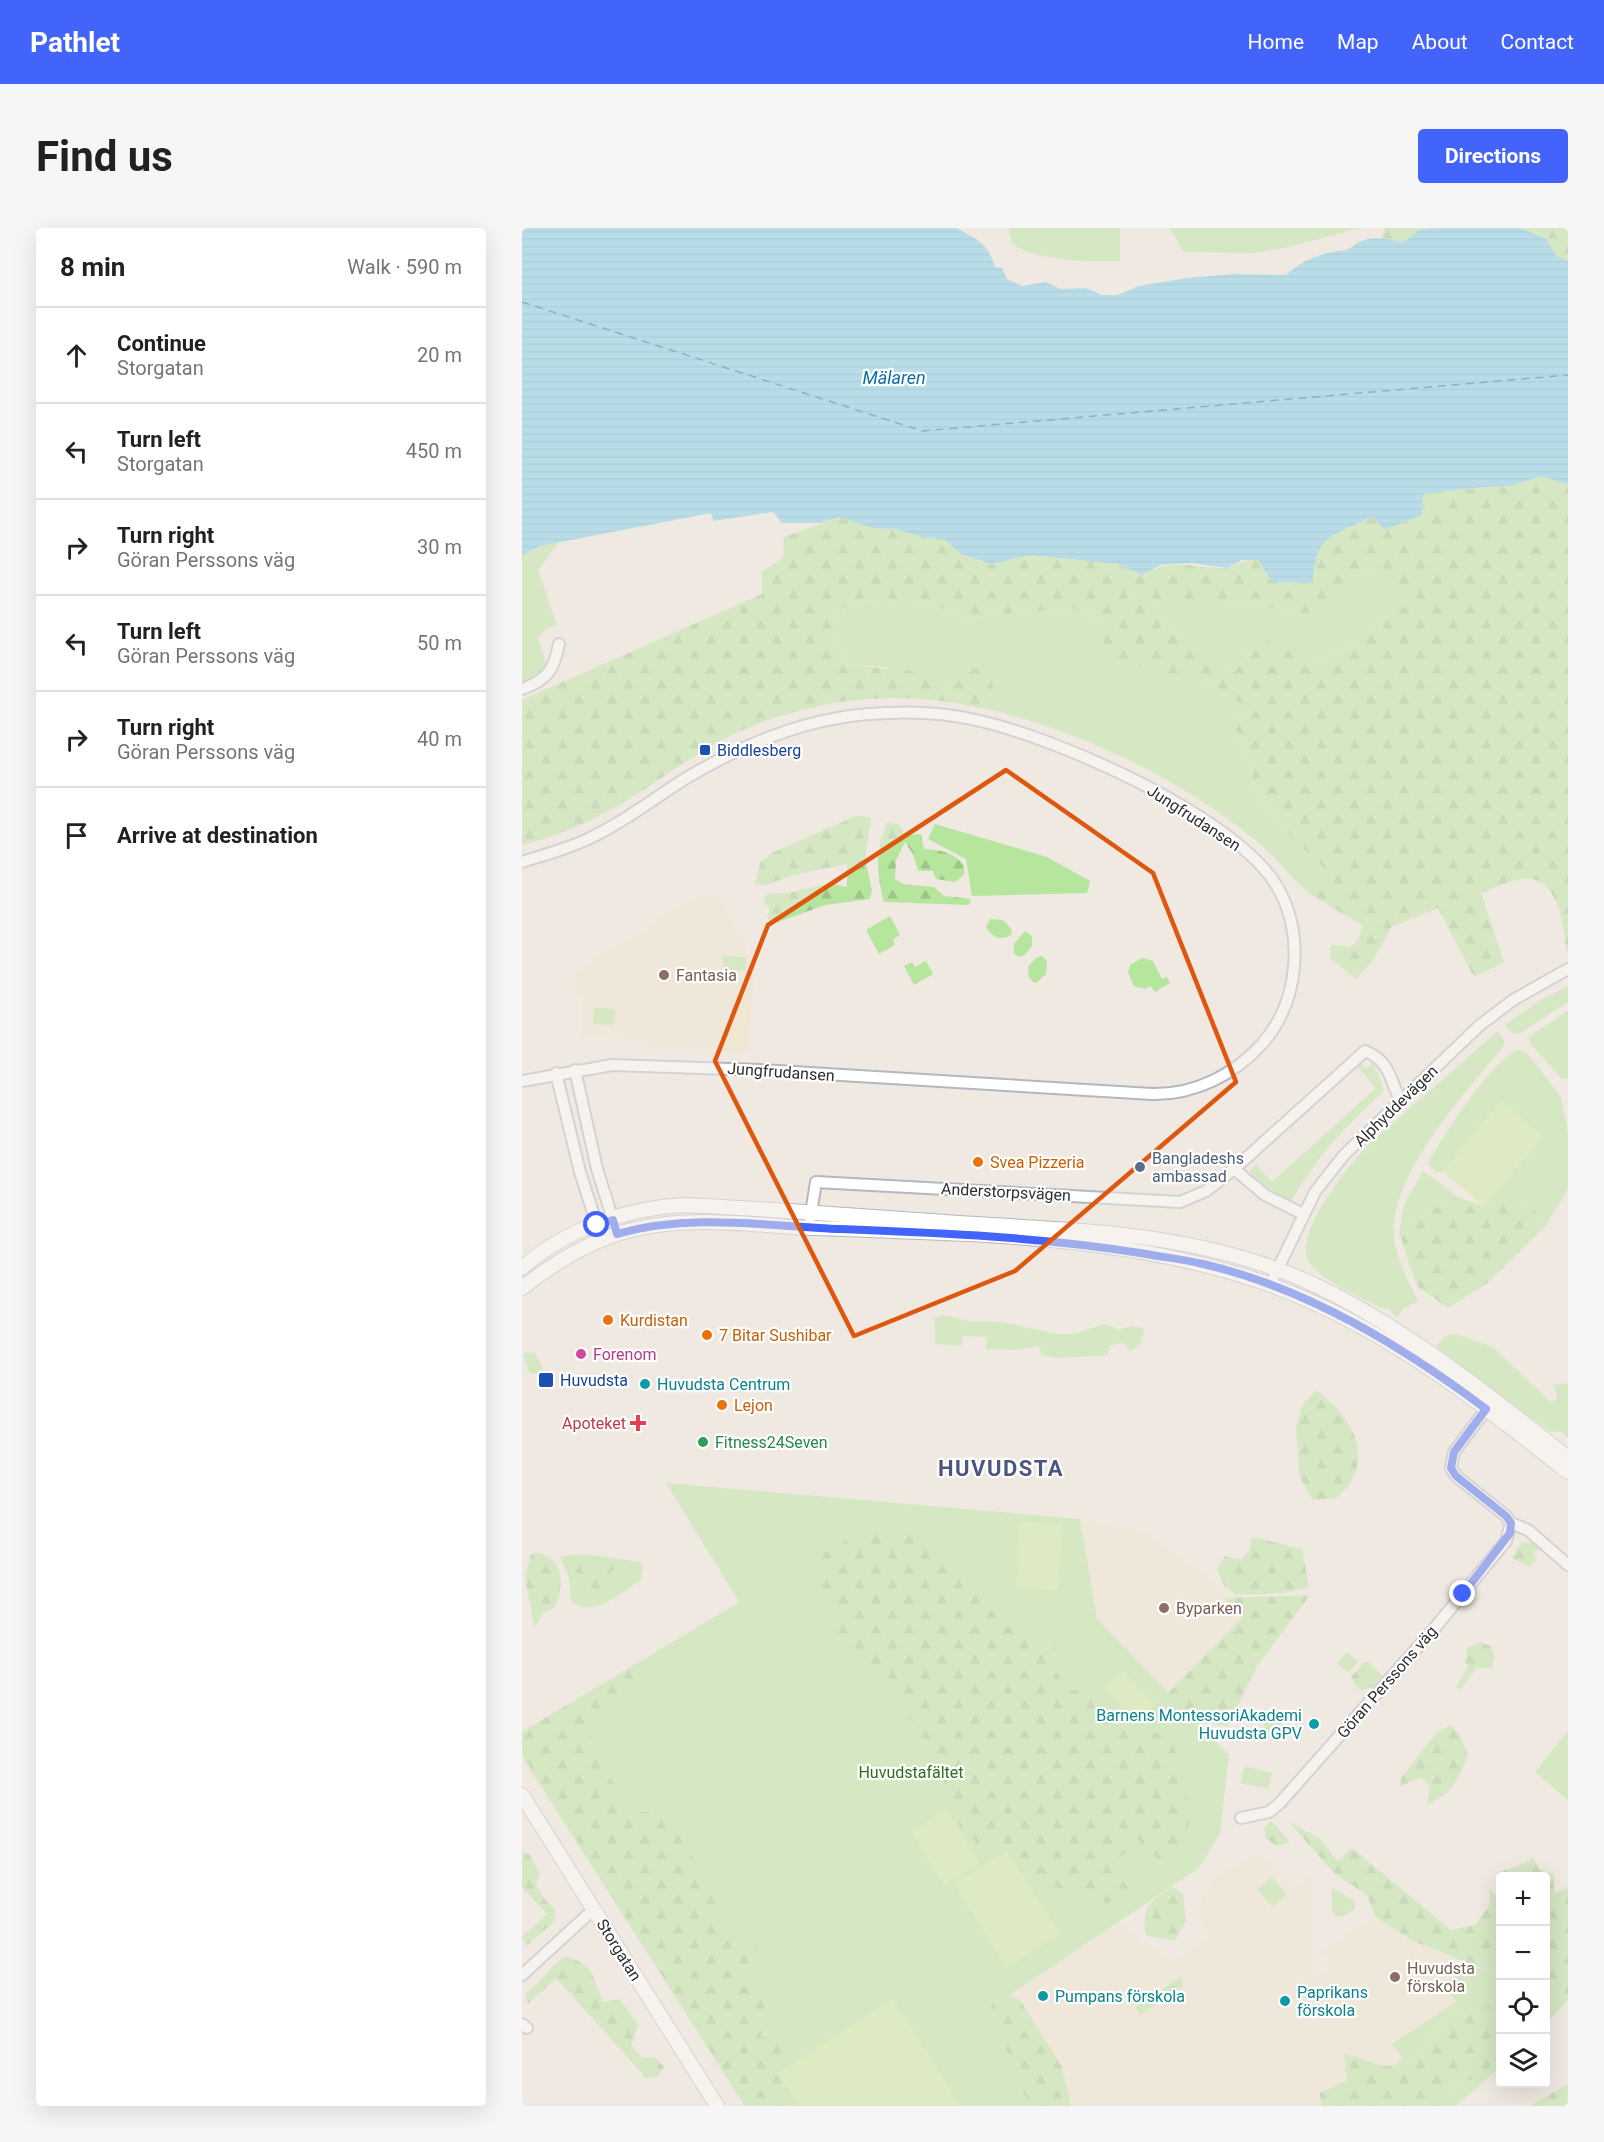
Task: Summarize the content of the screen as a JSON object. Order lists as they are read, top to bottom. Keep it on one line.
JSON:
{"streets":{"street":["Jungfrudansen","Alphyddevägen","Anderstorpsvägen","Göran Perssons väg","Storgatan"]},"crossings":[["Alphyddevägen","Anderstorpsvägen"]],"districts":["HUVUDSTA"],"water":["Mälaren"],"parks":["Huvudstafältet"],"places":{"transit":["Biddlesberg","Huvudsta"],"other":["Fantasia","Svea Pizzeria","Bangladeshs ambassad","Kurdistan","7 Bitar Sushibar","Forenom","Huvudsta Centrum","Lejon","Fitness24Seven","Byparken","Barnens MontessoriAkademi Huvudsta GPV","Huvudsta förskola","Pumpans förskola","Paprikans förskola"],"health":["Apoteket"]},"page":{"header":"Pathlet","nav":["Home","Map","About","Contact"],"buttons":"Directions","title":"Find us","heading":["8 min","Walk · 590 m"],"list":[["Continue","Storgatan","20 m"],["Turn left","Storgatan","450 m"],["Turn right","Göran Perssons väg","30 m"],["Turn left","Göran Perssons väg","50 m"],["Turn right","Göran Perssons väg","40 m"],"Arrive at destination"],"map_buttons":["+","−"]}}
